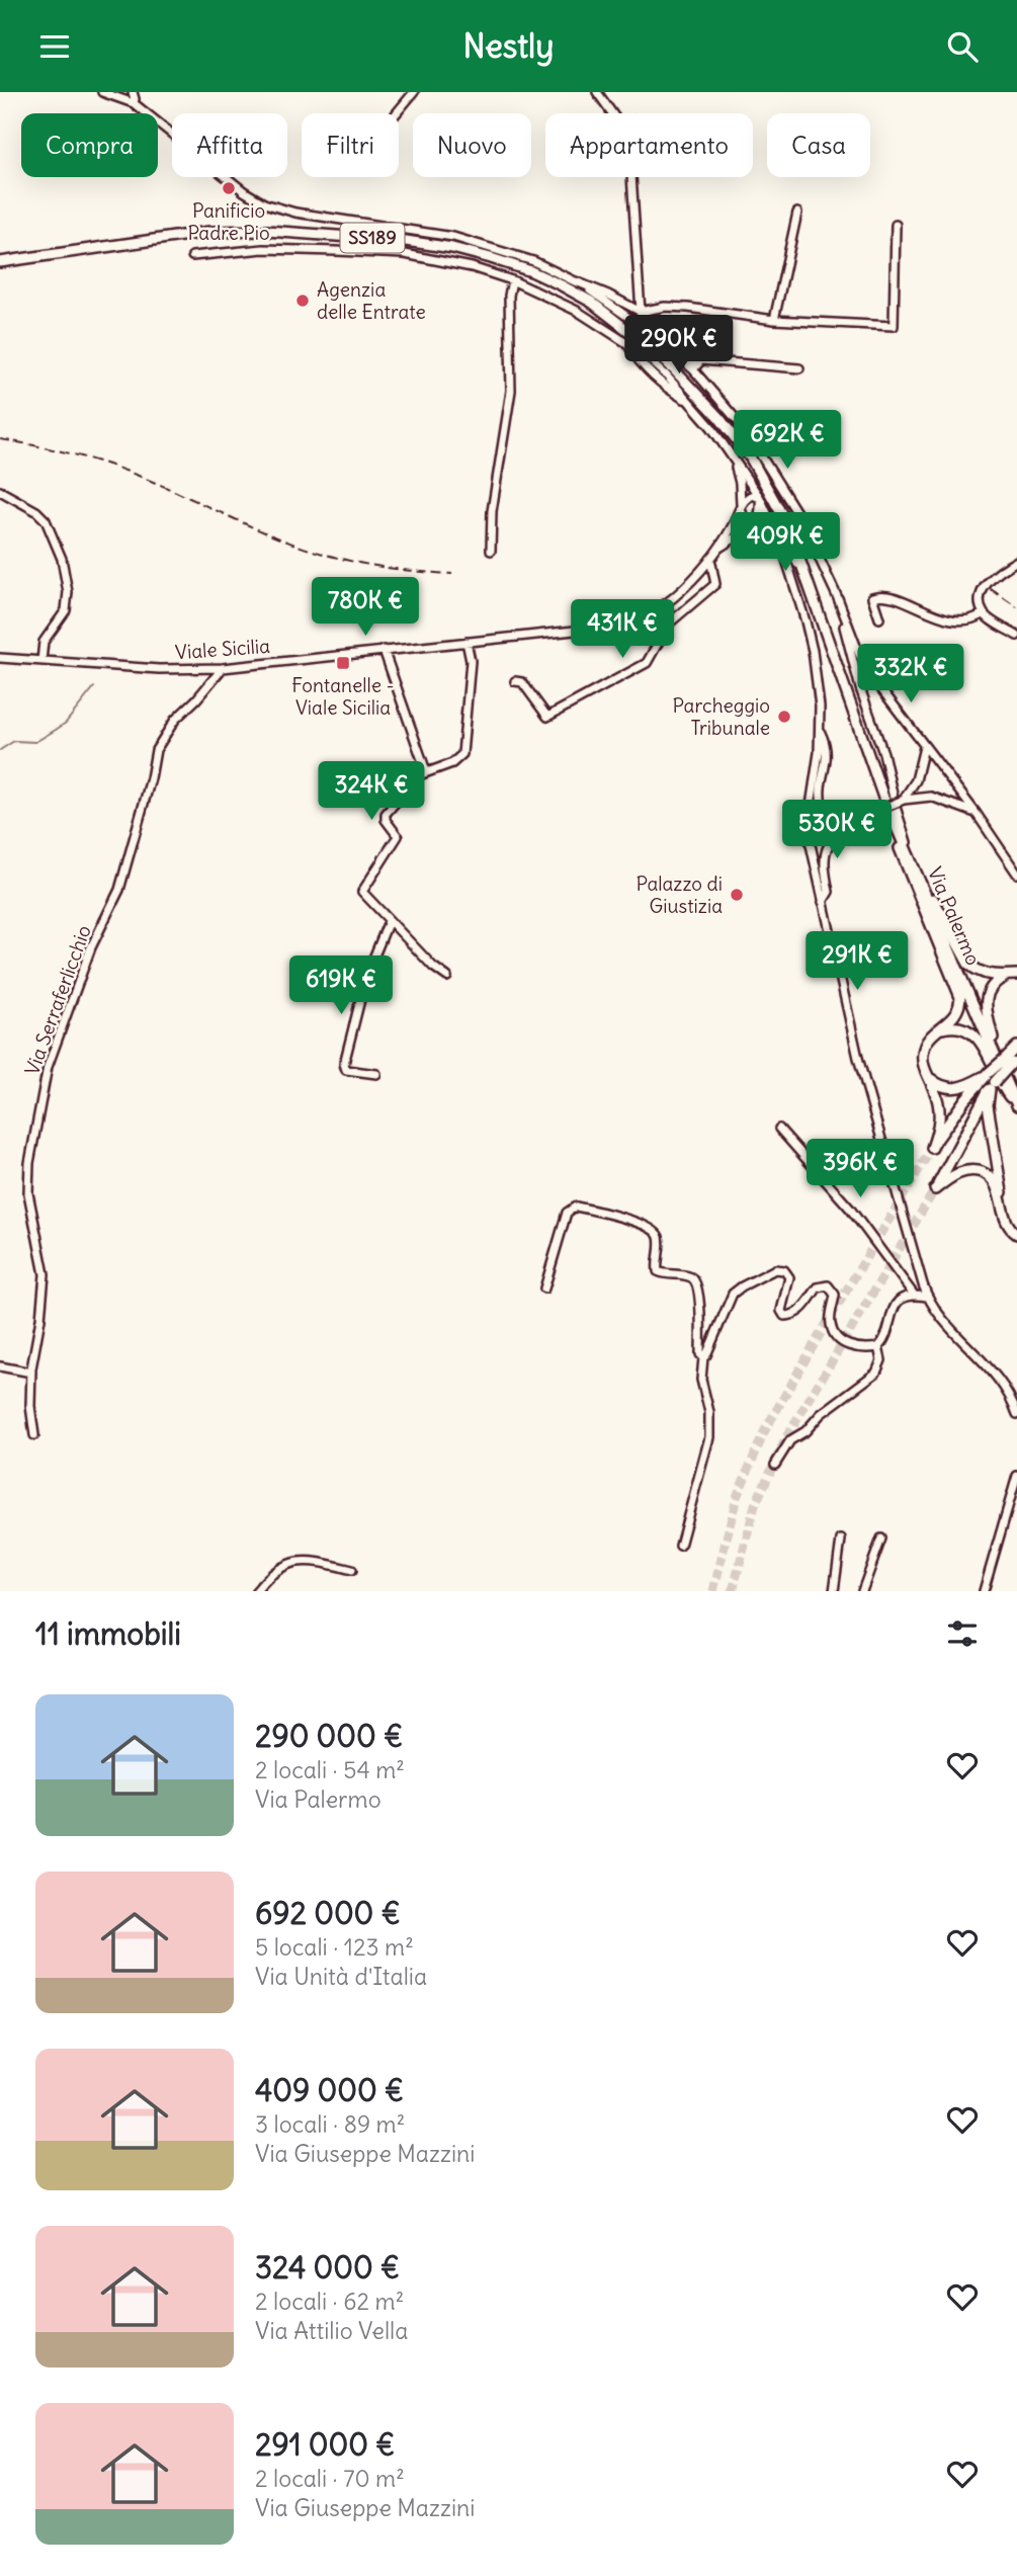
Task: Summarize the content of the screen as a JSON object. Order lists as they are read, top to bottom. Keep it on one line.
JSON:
{"streets":{"main road":["SS189","Via Palermo"],"street":["Viale Sicilia","Via Serraferlicchio"]},"crossings":[["Viale Sicilia","Via Serraferlicchio"]],"places":{"other":["Panificio Padre Pio","Agenzia delle Entrate","Parcheggio Tribunale","Palazzo di Giustizia"],"transit":["Fontanelle - Viale Sicilia"]},"page":{"header":"Nestly","chip":["Compra","Affitta","Filtri","Nuovo","Appartamento","Casa"],"price":["290K €","692K €","409K €","780K €","431K €","332K €","324K €","530K €","291K €","619K €","396K €"],"heading":"11 immobili","list":[{"name":"290 000 €","note":"2 locali · 54 m² · Via Palermo"},{"name":"692 000 €","note":"5 locali · 123 m² · Via Unità d'Italia"},{"name":"409 000 €","note":"3 locali · 89 m² · Via Giuseppe Mazzini"},{"name":"324 000 €","note":"2 locali · 62 m² · Via Attilio Vella"},{"name":"291 000 €","note":"2 locali · 70 m² · Via Giuseppe Mazzini"}]}}
